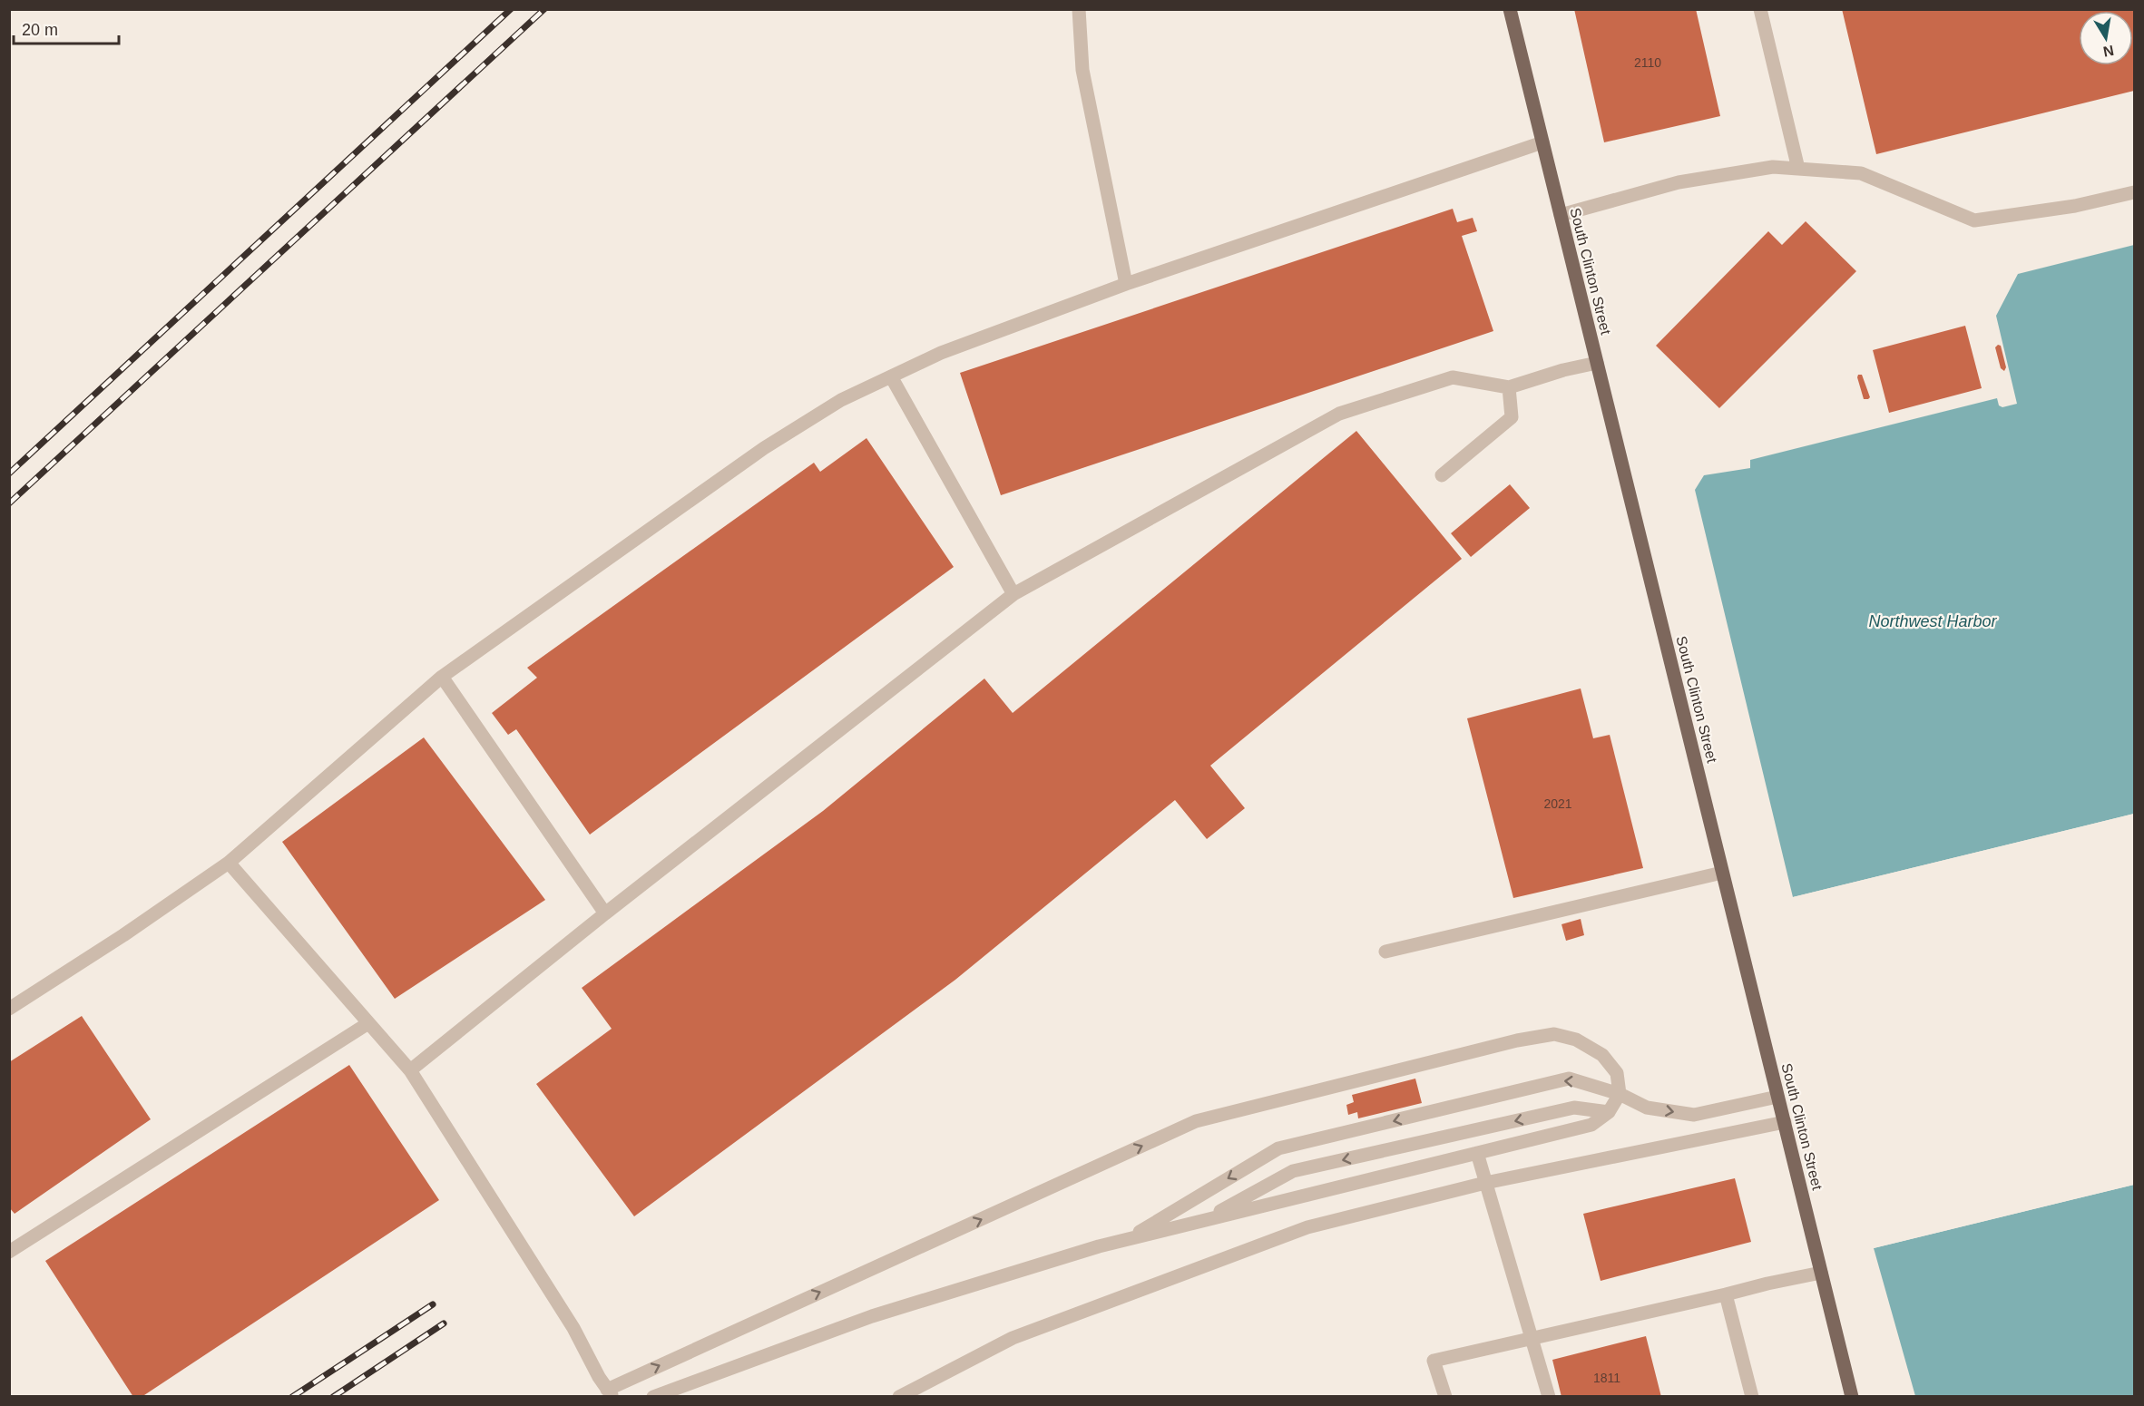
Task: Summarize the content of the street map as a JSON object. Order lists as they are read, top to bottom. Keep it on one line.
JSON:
{"streets":{"main road":["South Clinton Street"]},"water":["Northwest Harbor"],"house_numbers":["2110","2021","1811"],"scale_bar":"20 m","north":"bottom"}
